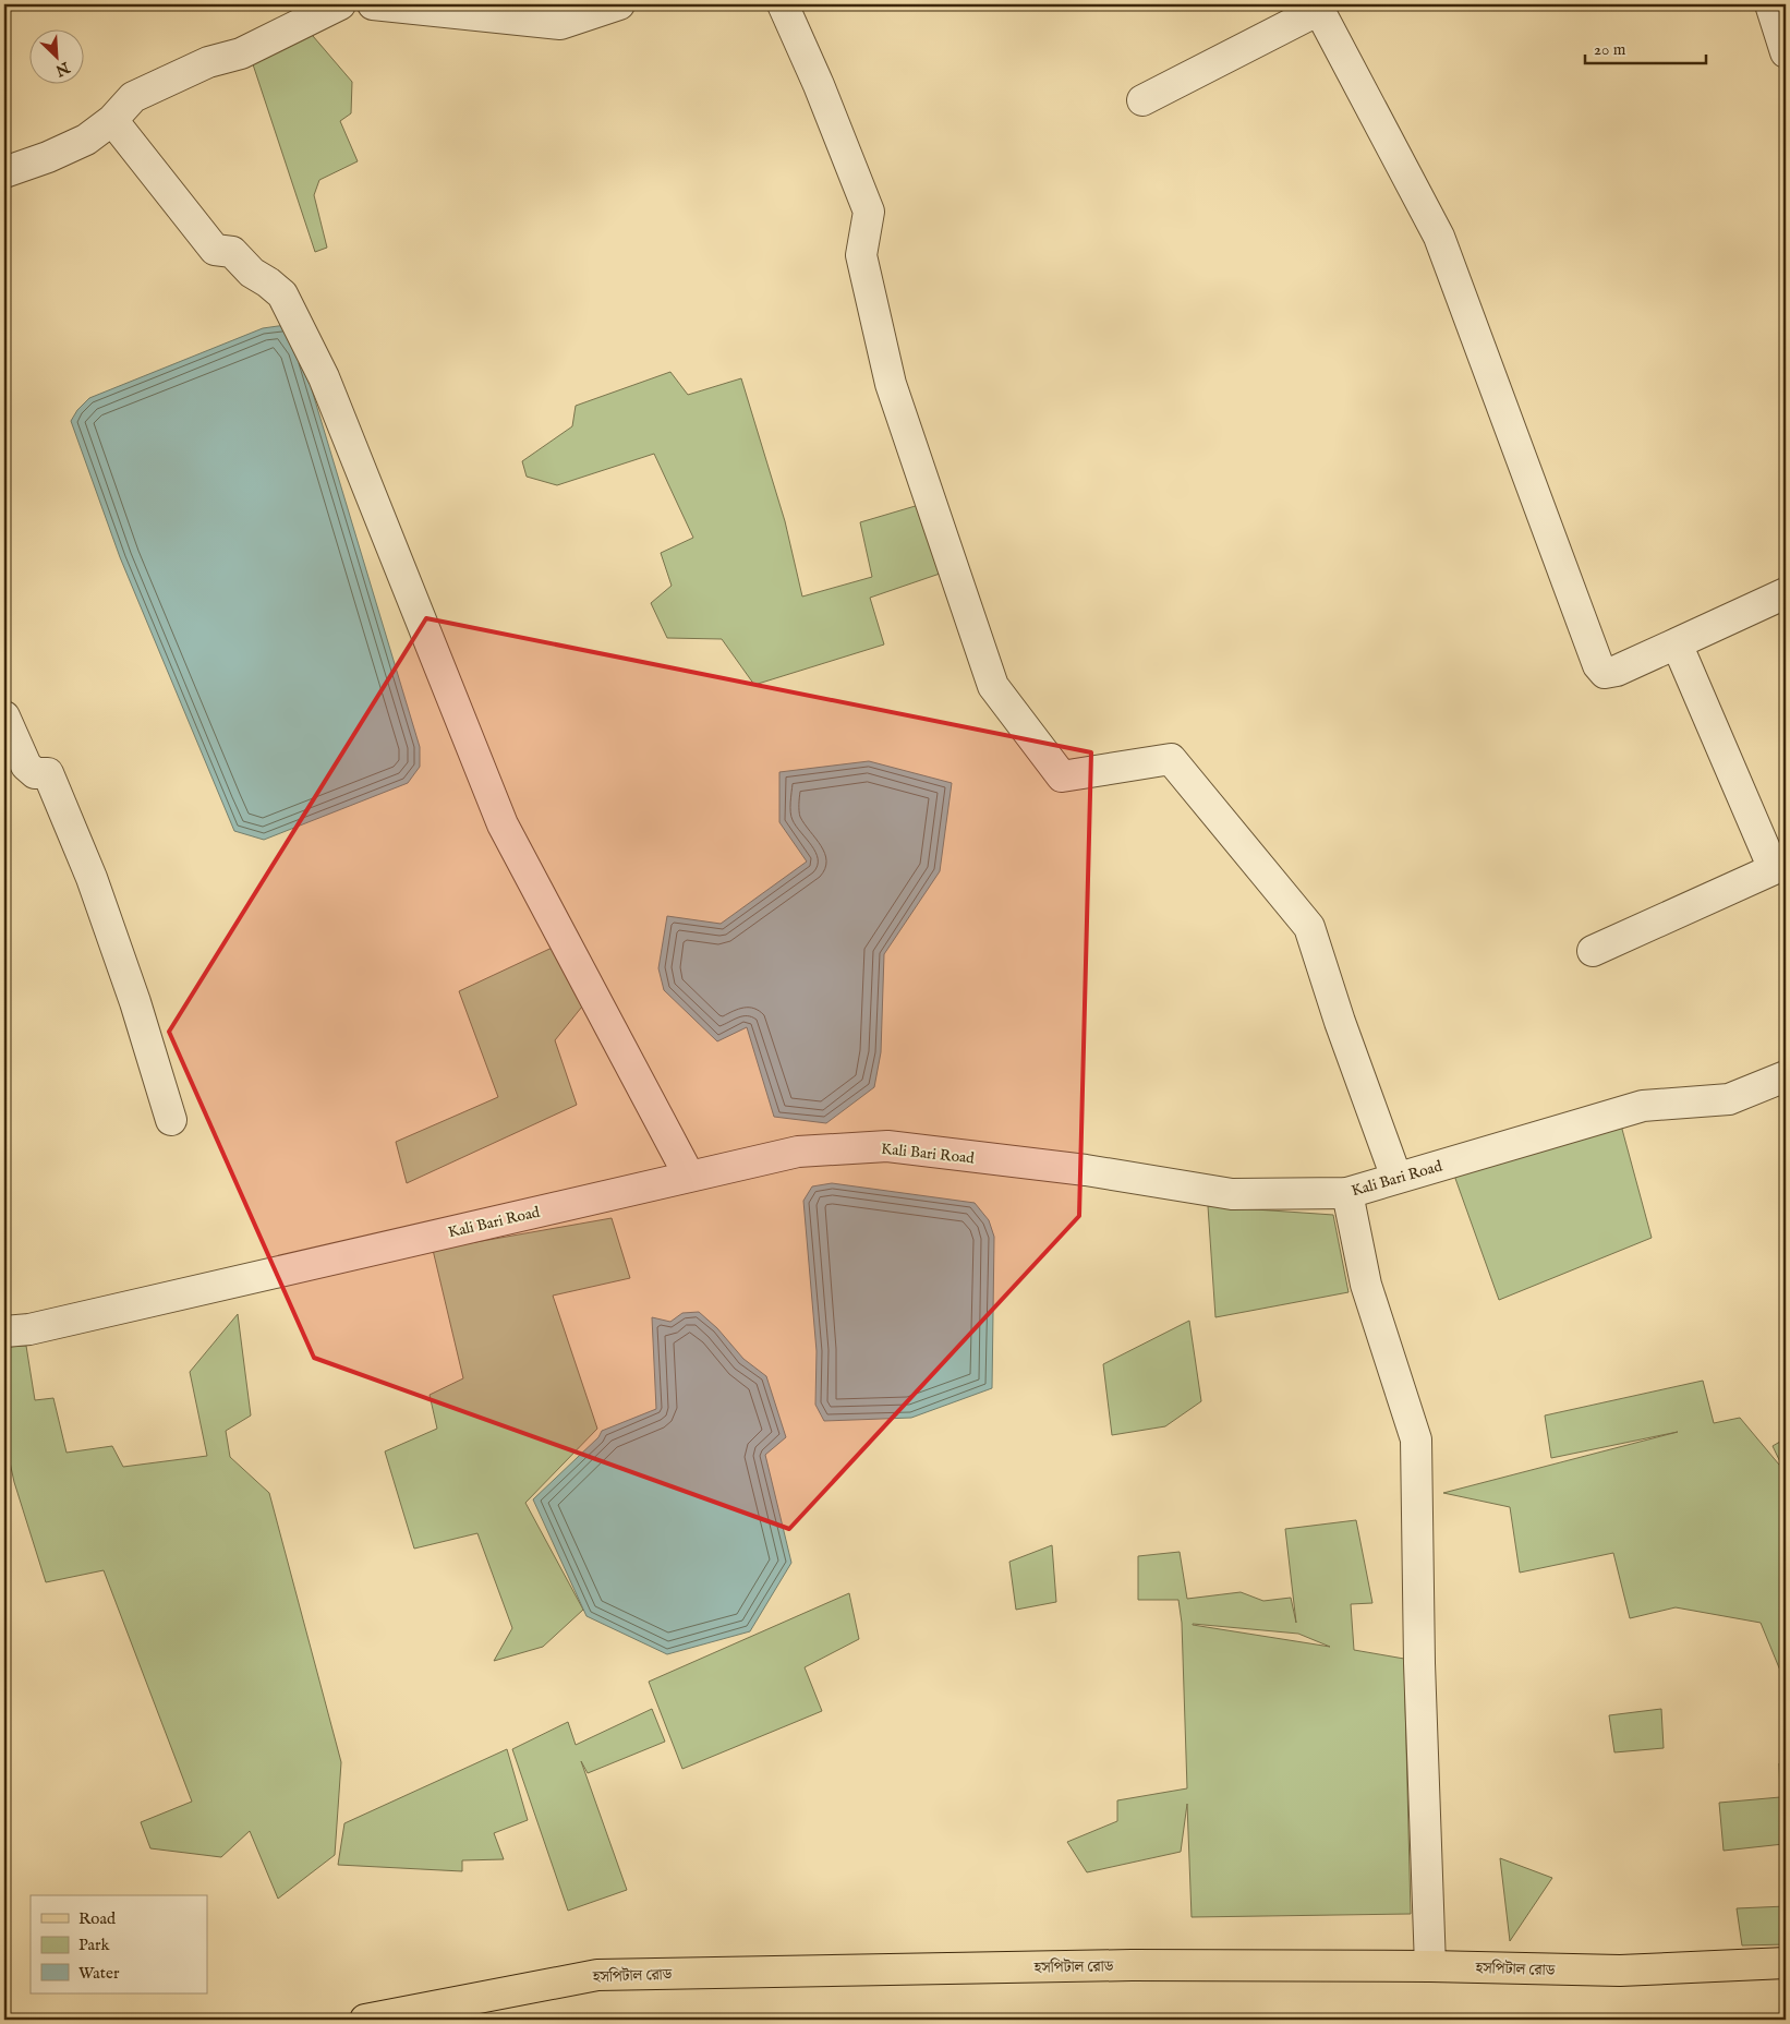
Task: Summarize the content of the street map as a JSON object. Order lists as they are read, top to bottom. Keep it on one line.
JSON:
{"streets":{"main road":["হসপিটাল রোড"],"street":["Kali Bari Road"]},"legend":["Road","Park","Water"],"scale_bar":"20 m","north":"bottom right"}
